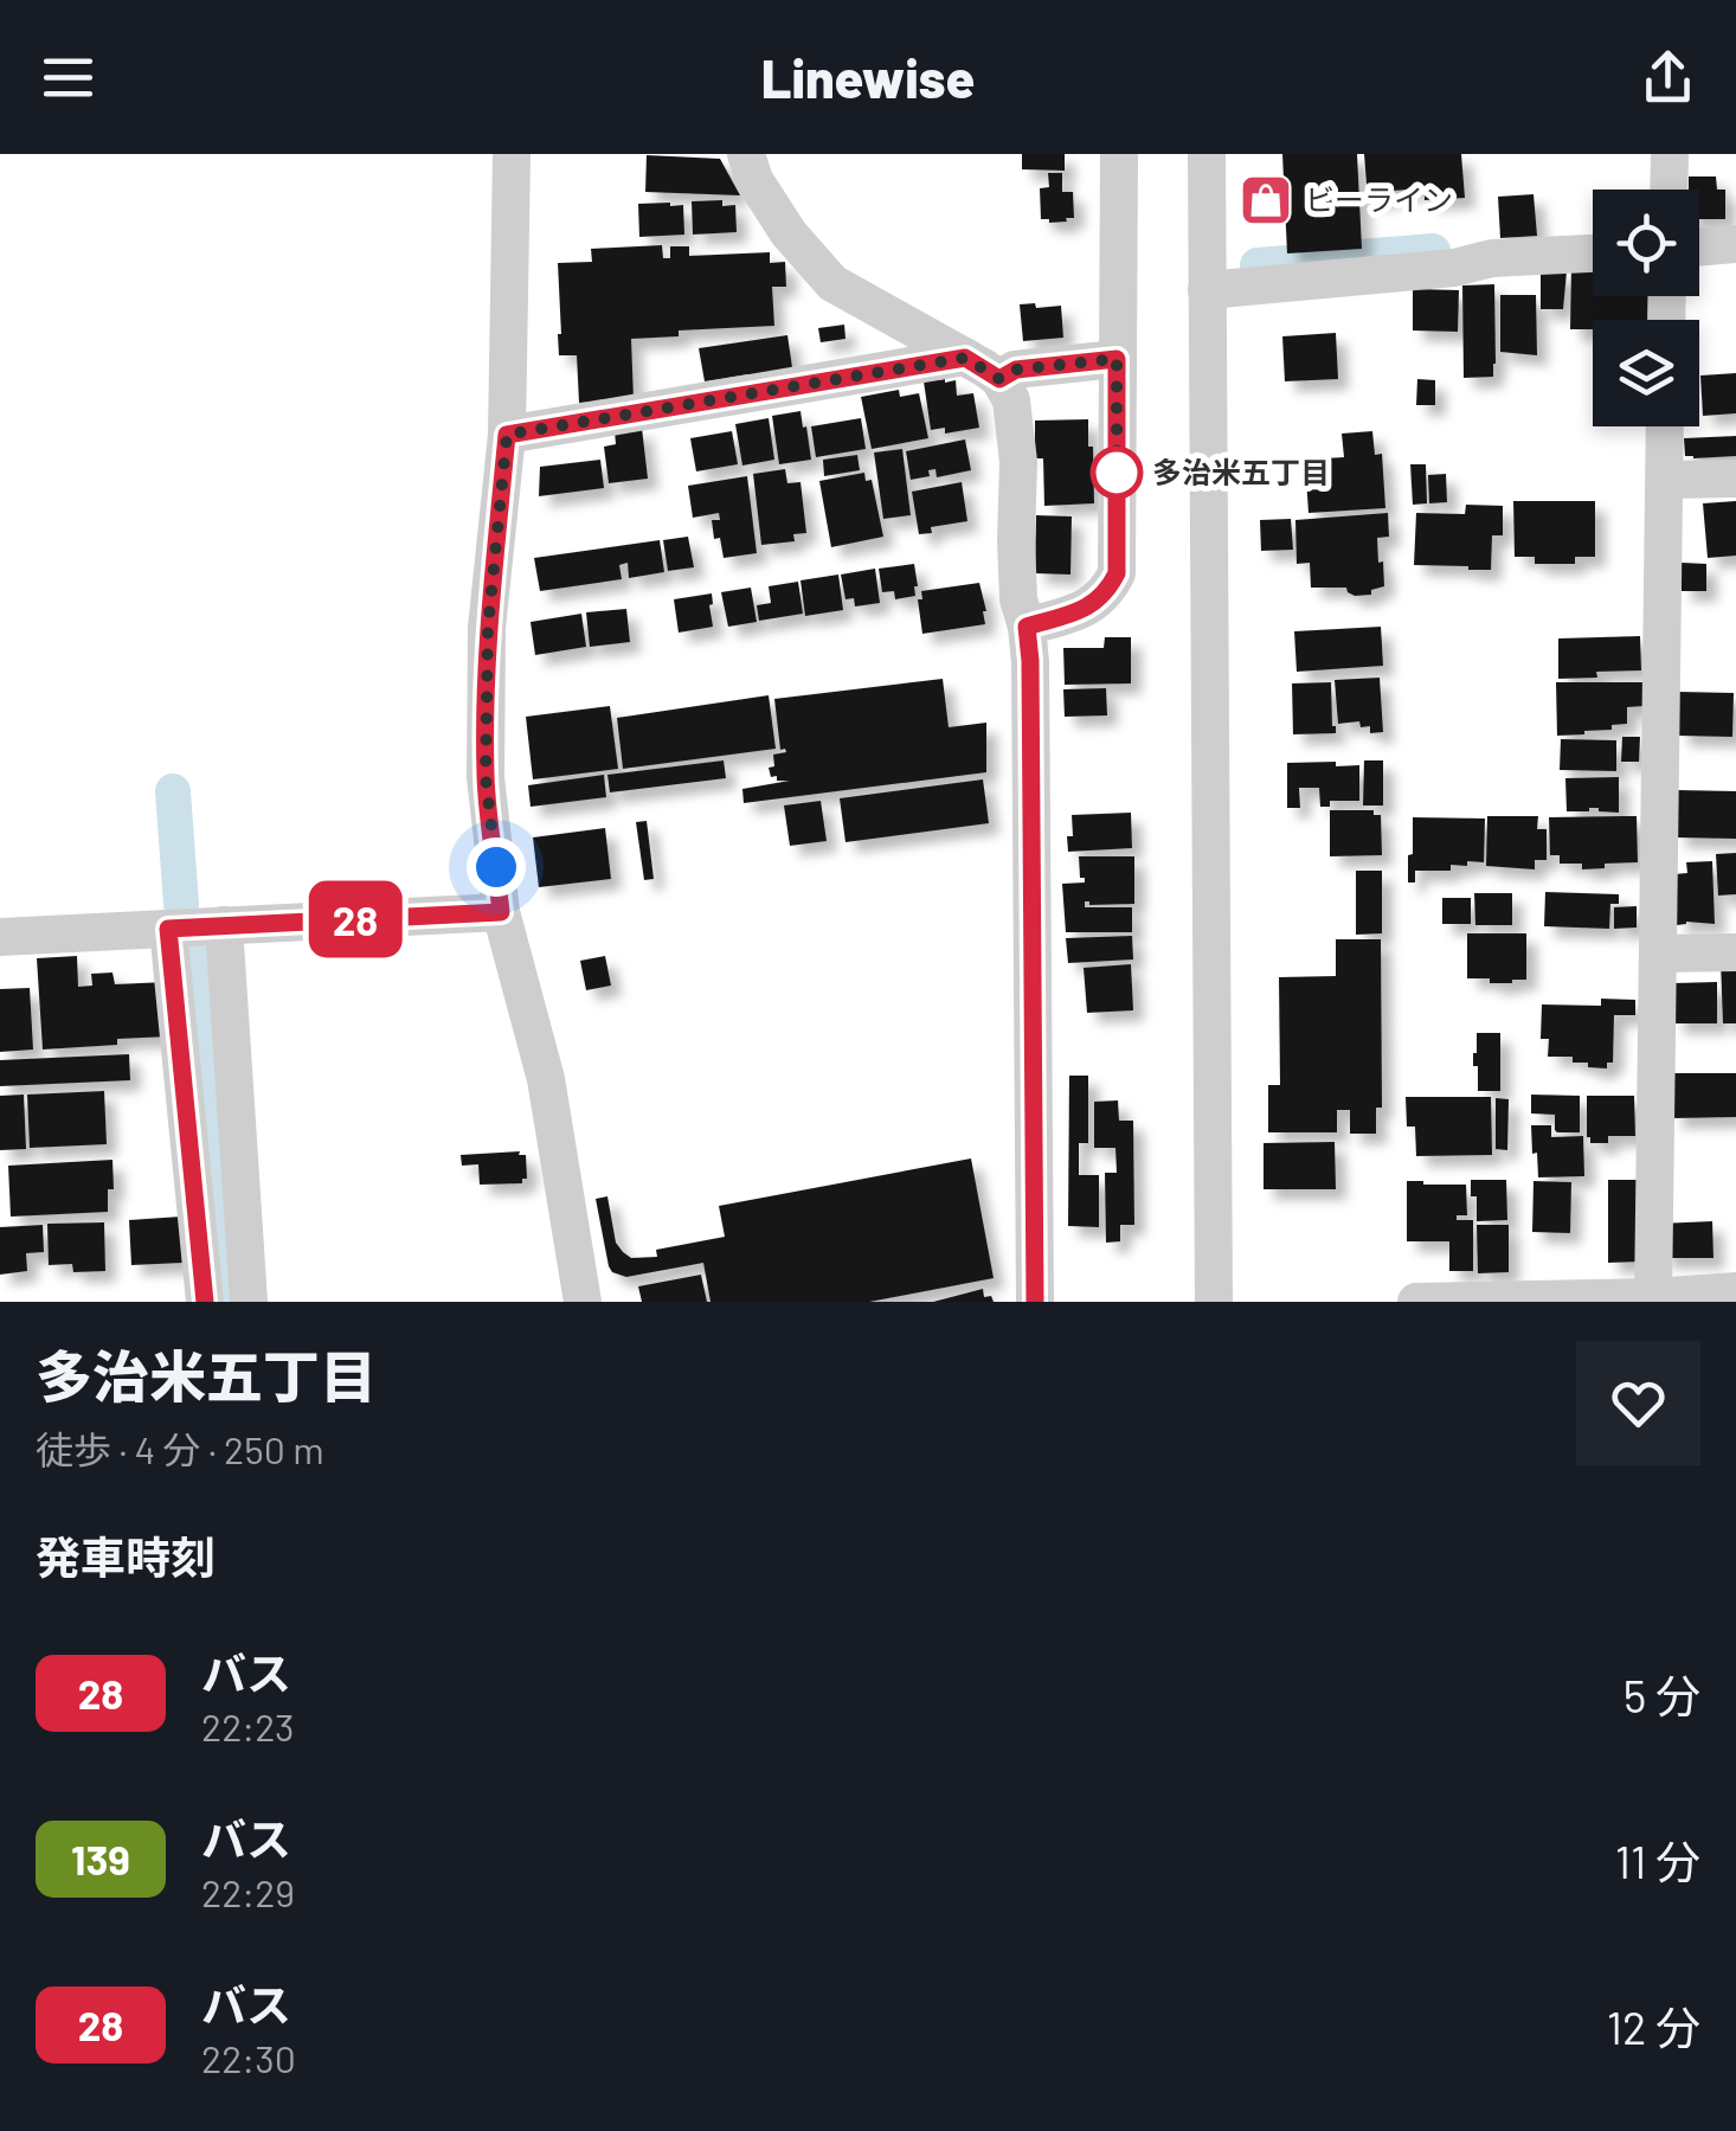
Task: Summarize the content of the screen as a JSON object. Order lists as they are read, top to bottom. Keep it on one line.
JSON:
{"places":{"shop":["ビーライン"],"other":["多治米五丁目"]},"lines":["bus line 28"],"page":{"header":"Linewise","on_map":"28","heading":[["多治米五丁目","徒歩 · 4 分 · 250 m"],"発車時刻"],"list":[{"mark":"28","name":"バス","note":"22:23","value":"5 分"},{"mark":"139","name":"バス","note":"22:29","value":"11 分"},{"mark":"28","name":"バス","note":"22:30","value":"12 分"}]}}
